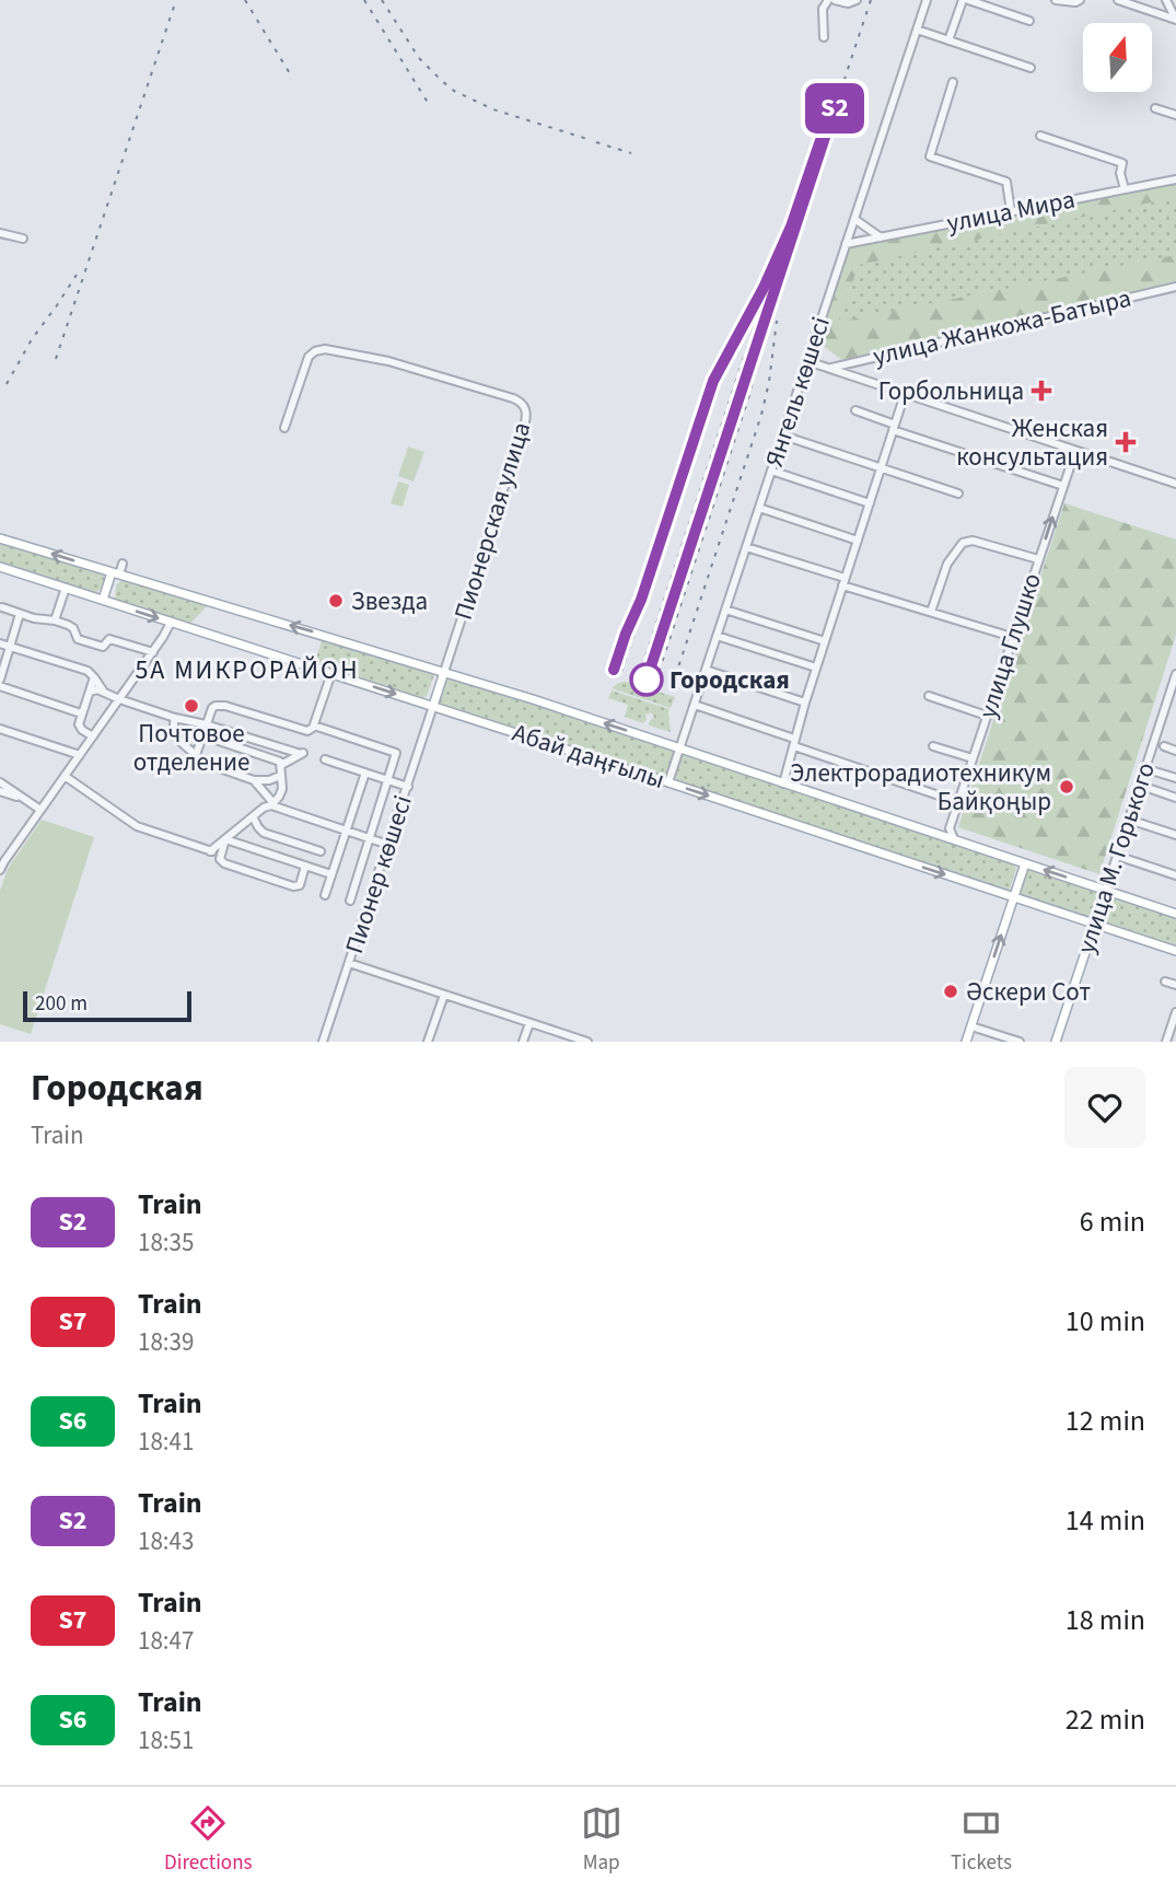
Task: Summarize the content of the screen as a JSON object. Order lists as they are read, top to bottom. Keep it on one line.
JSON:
{"streets":{"main road":["Пионерская улица","Абай даңғылы","улица М. Горького"],"street":["улица Мира","улица Жанкожа-Батыра","Янгель көшесі","улица Глушко","Пионер көшесі"]},"crossings":[["улица Мира","Янгель көшесі"],["Янгель көшесі","Абай даңғылы"],["Пионерская улица","Абай даңғылы"],["Пионерская улица","Пионер көшесі"],["улица Глушко","Абай даңғылы"],["Абай даңғылы","улица М. Горького"],["Абай даңғылы","Пионер көшесі"]],"districts":["5А МИКРОРАЙОН"],"places":{"health":["Горбольница","Женская консультация"],"other":["Звезда","Городская","Почтовое отделение","Электрорадиотехникум Байқоңыр","Әскери Сот"]},"scale_bar":"200 m","north":"top","page":{"on_map":"S2","scale":"200 m","heading":["Городская","Train"],"list":[{"mark":"S2","name":"Train","note":"18:35","value":"6 min"},{"mark":"S7","name":"Train","note":"18:39","value":"10 min"},{"mark":"S6","name":"Train","note":"18:41","value":"12 min"},{"mark":"S2","name":"Train","note":"18:43","value":"14 min"},{"mark":"S7","name":"Train","note":"18:47","value":"18 min"},{"mark":"S6","name":"Train","note":"18:51","value":"22 min"}],"tabs":["Directions","Map","Tickets"]}}
